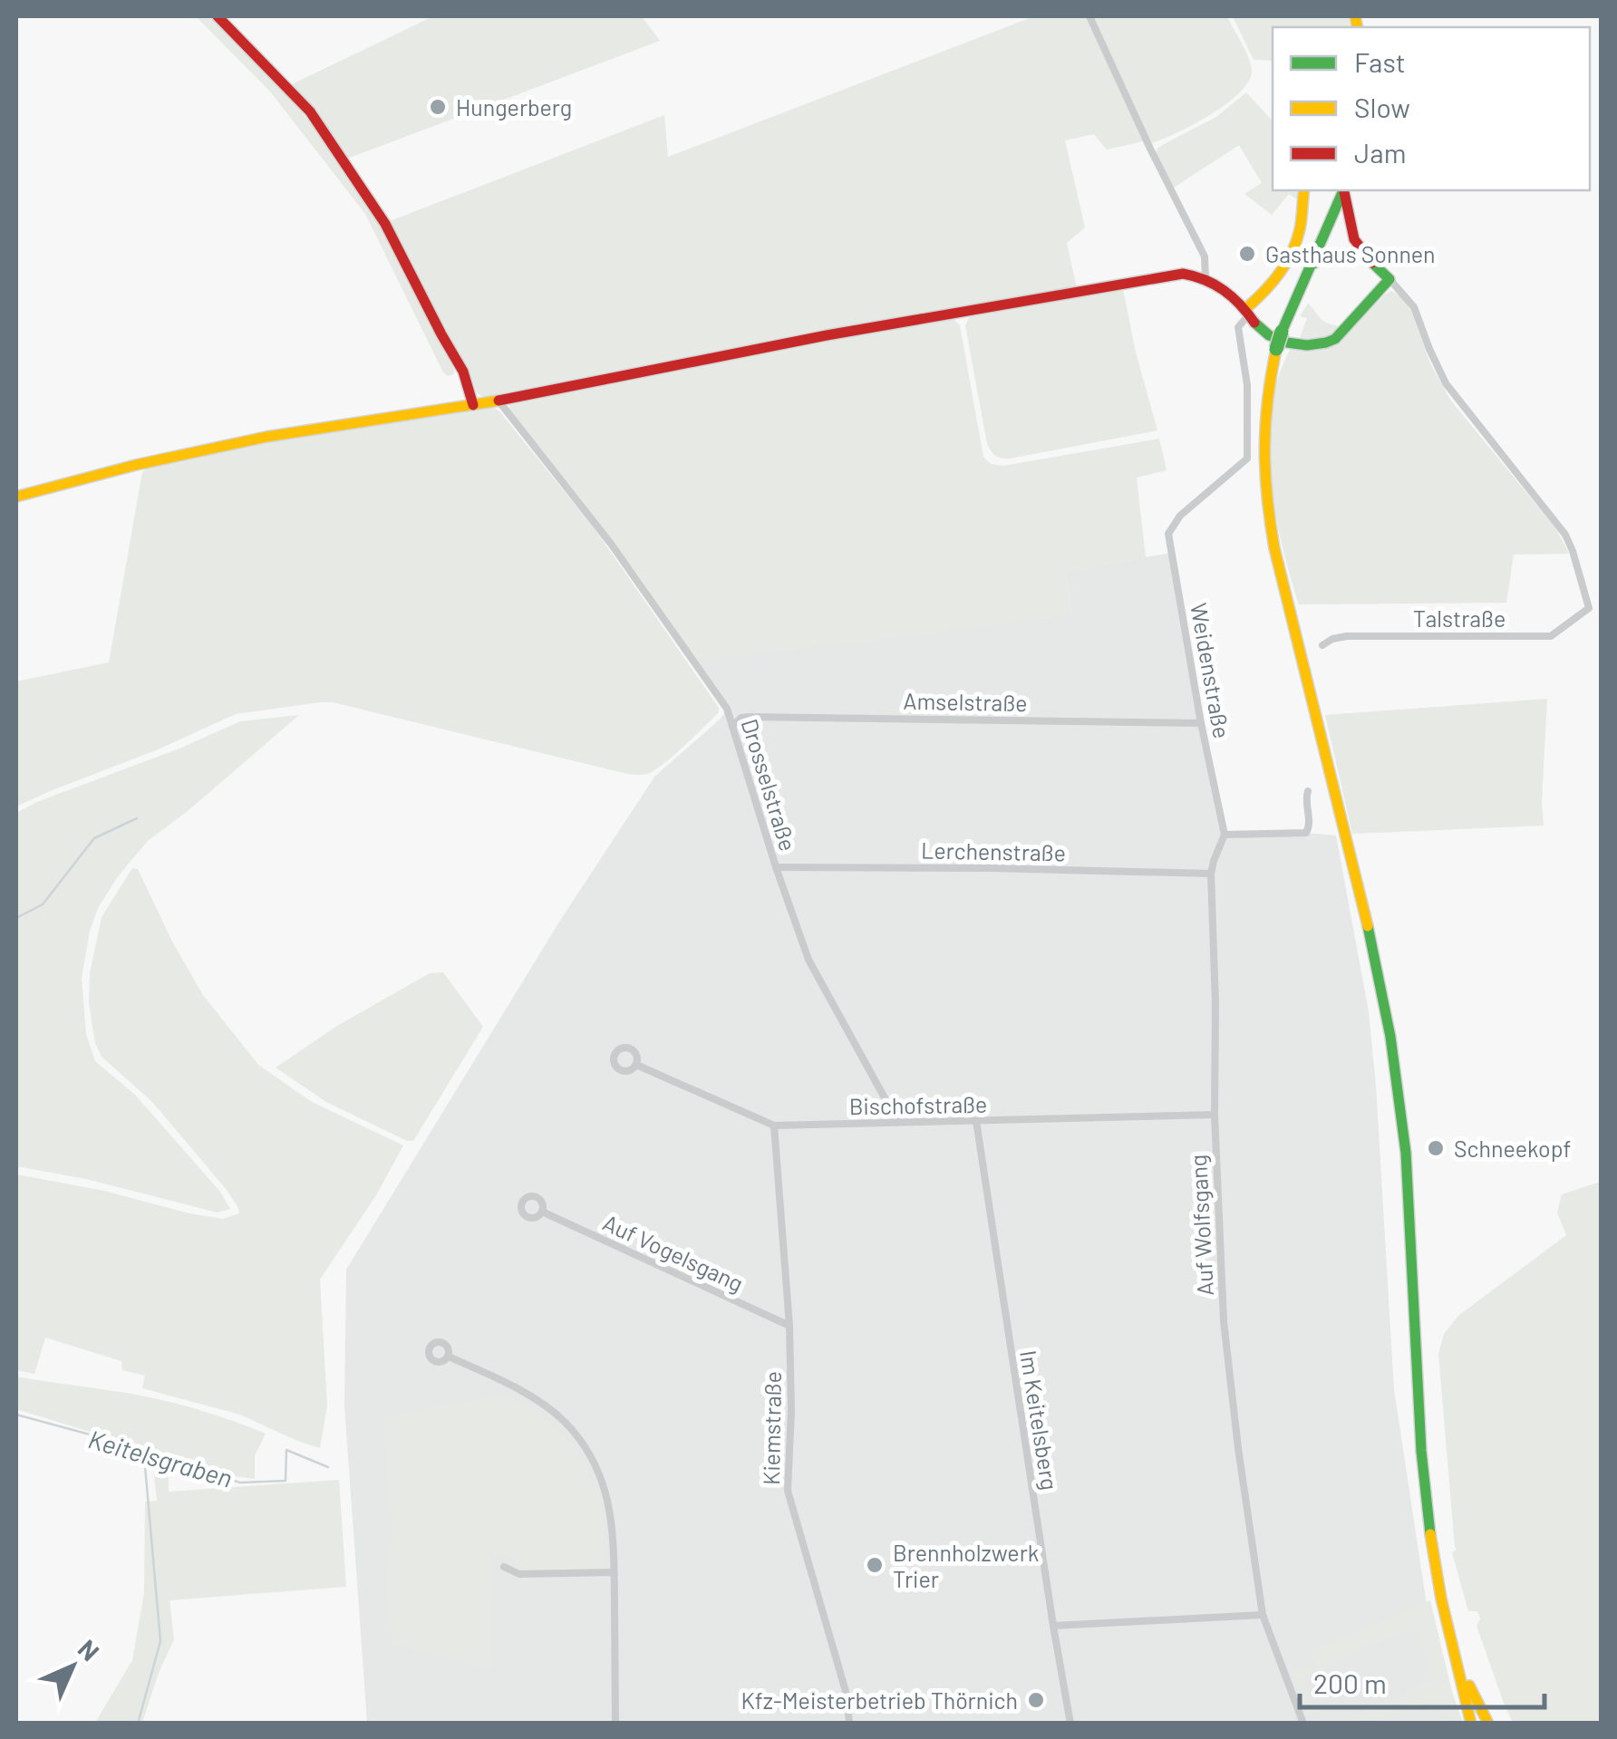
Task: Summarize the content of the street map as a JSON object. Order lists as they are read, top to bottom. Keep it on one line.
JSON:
{"streets":{"street":["Talstraße","Weidenstraße","Amselstraße","Drosselstraße","Lerchenstraße","Bischofstraße","Auf Wolfsgang","Auf Vogelsgang","Im Keitelsberg","Kiemstraße"]},"crossings":[["Weidenstraße","Amselstraße"],["Weidenstraße","Auf Wolfsgang"],["Amselstraße","Drosselstraße"],["Drosselstraße","Lerchenstraße"],["Drosselstraße","Bischofstraße"],["Lerchenstraße","Auf Wolfsgang"],["Bischofstraße","Auf Wolfsgang"],["Bischofstraße","Im Keitelsberg"],["Bischofstraße","Kiemstraße"],["Auf Vogelsgang","Kiemstraße"]],"water":["Keitelsgraben"],"places":["Hungerberg","Gasthaus Sonnen","Schneekopf","Brennholzwerk Trier","Kfz-Meisterbetrieb Thörnich"],"legend":["Fast","Slow","Jam"],"scale_bar":"200 m","north":"top right"}
